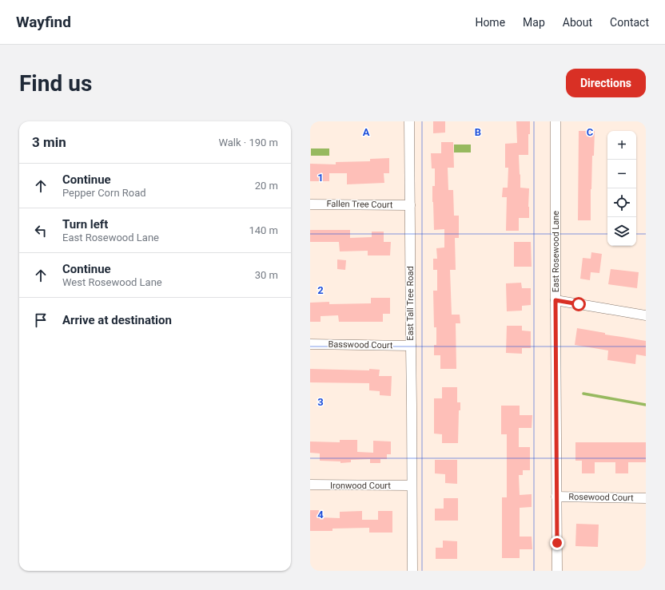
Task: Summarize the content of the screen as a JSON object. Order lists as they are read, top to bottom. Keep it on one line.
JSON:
{"streets":{"street":["Fallen Tree Court","East Rosewood Lane","East Tall Tree Road","Basswood Court","Ironwood Court","Rosewood Court"]},"crossings":[["Fallen Tree Court","East Tall Tree Road"],["East Rosewood Lane","Rosewood Court"],["East Tall Tree Road","Basswood Court"],["East Tall Tree Road","Ironwood Court"]],"page":{"header":"Wayfind","nav":["Home","Map","About","Contact"],"buttons":"Directions","title":"Find us","heading":["3 min","Walk · 190 m"],"map_buttons":["+","−"],"list":[["Continue","Pepper Corn Road","20 m"],["Turn left","East Rosewood Lane","140 m"],["Continue","West Rosewood Lane","30 m"],"Arrive at destination"]},"grid":{"columns":["A","B","C"],"rows":["1","2","3","4"]}}
